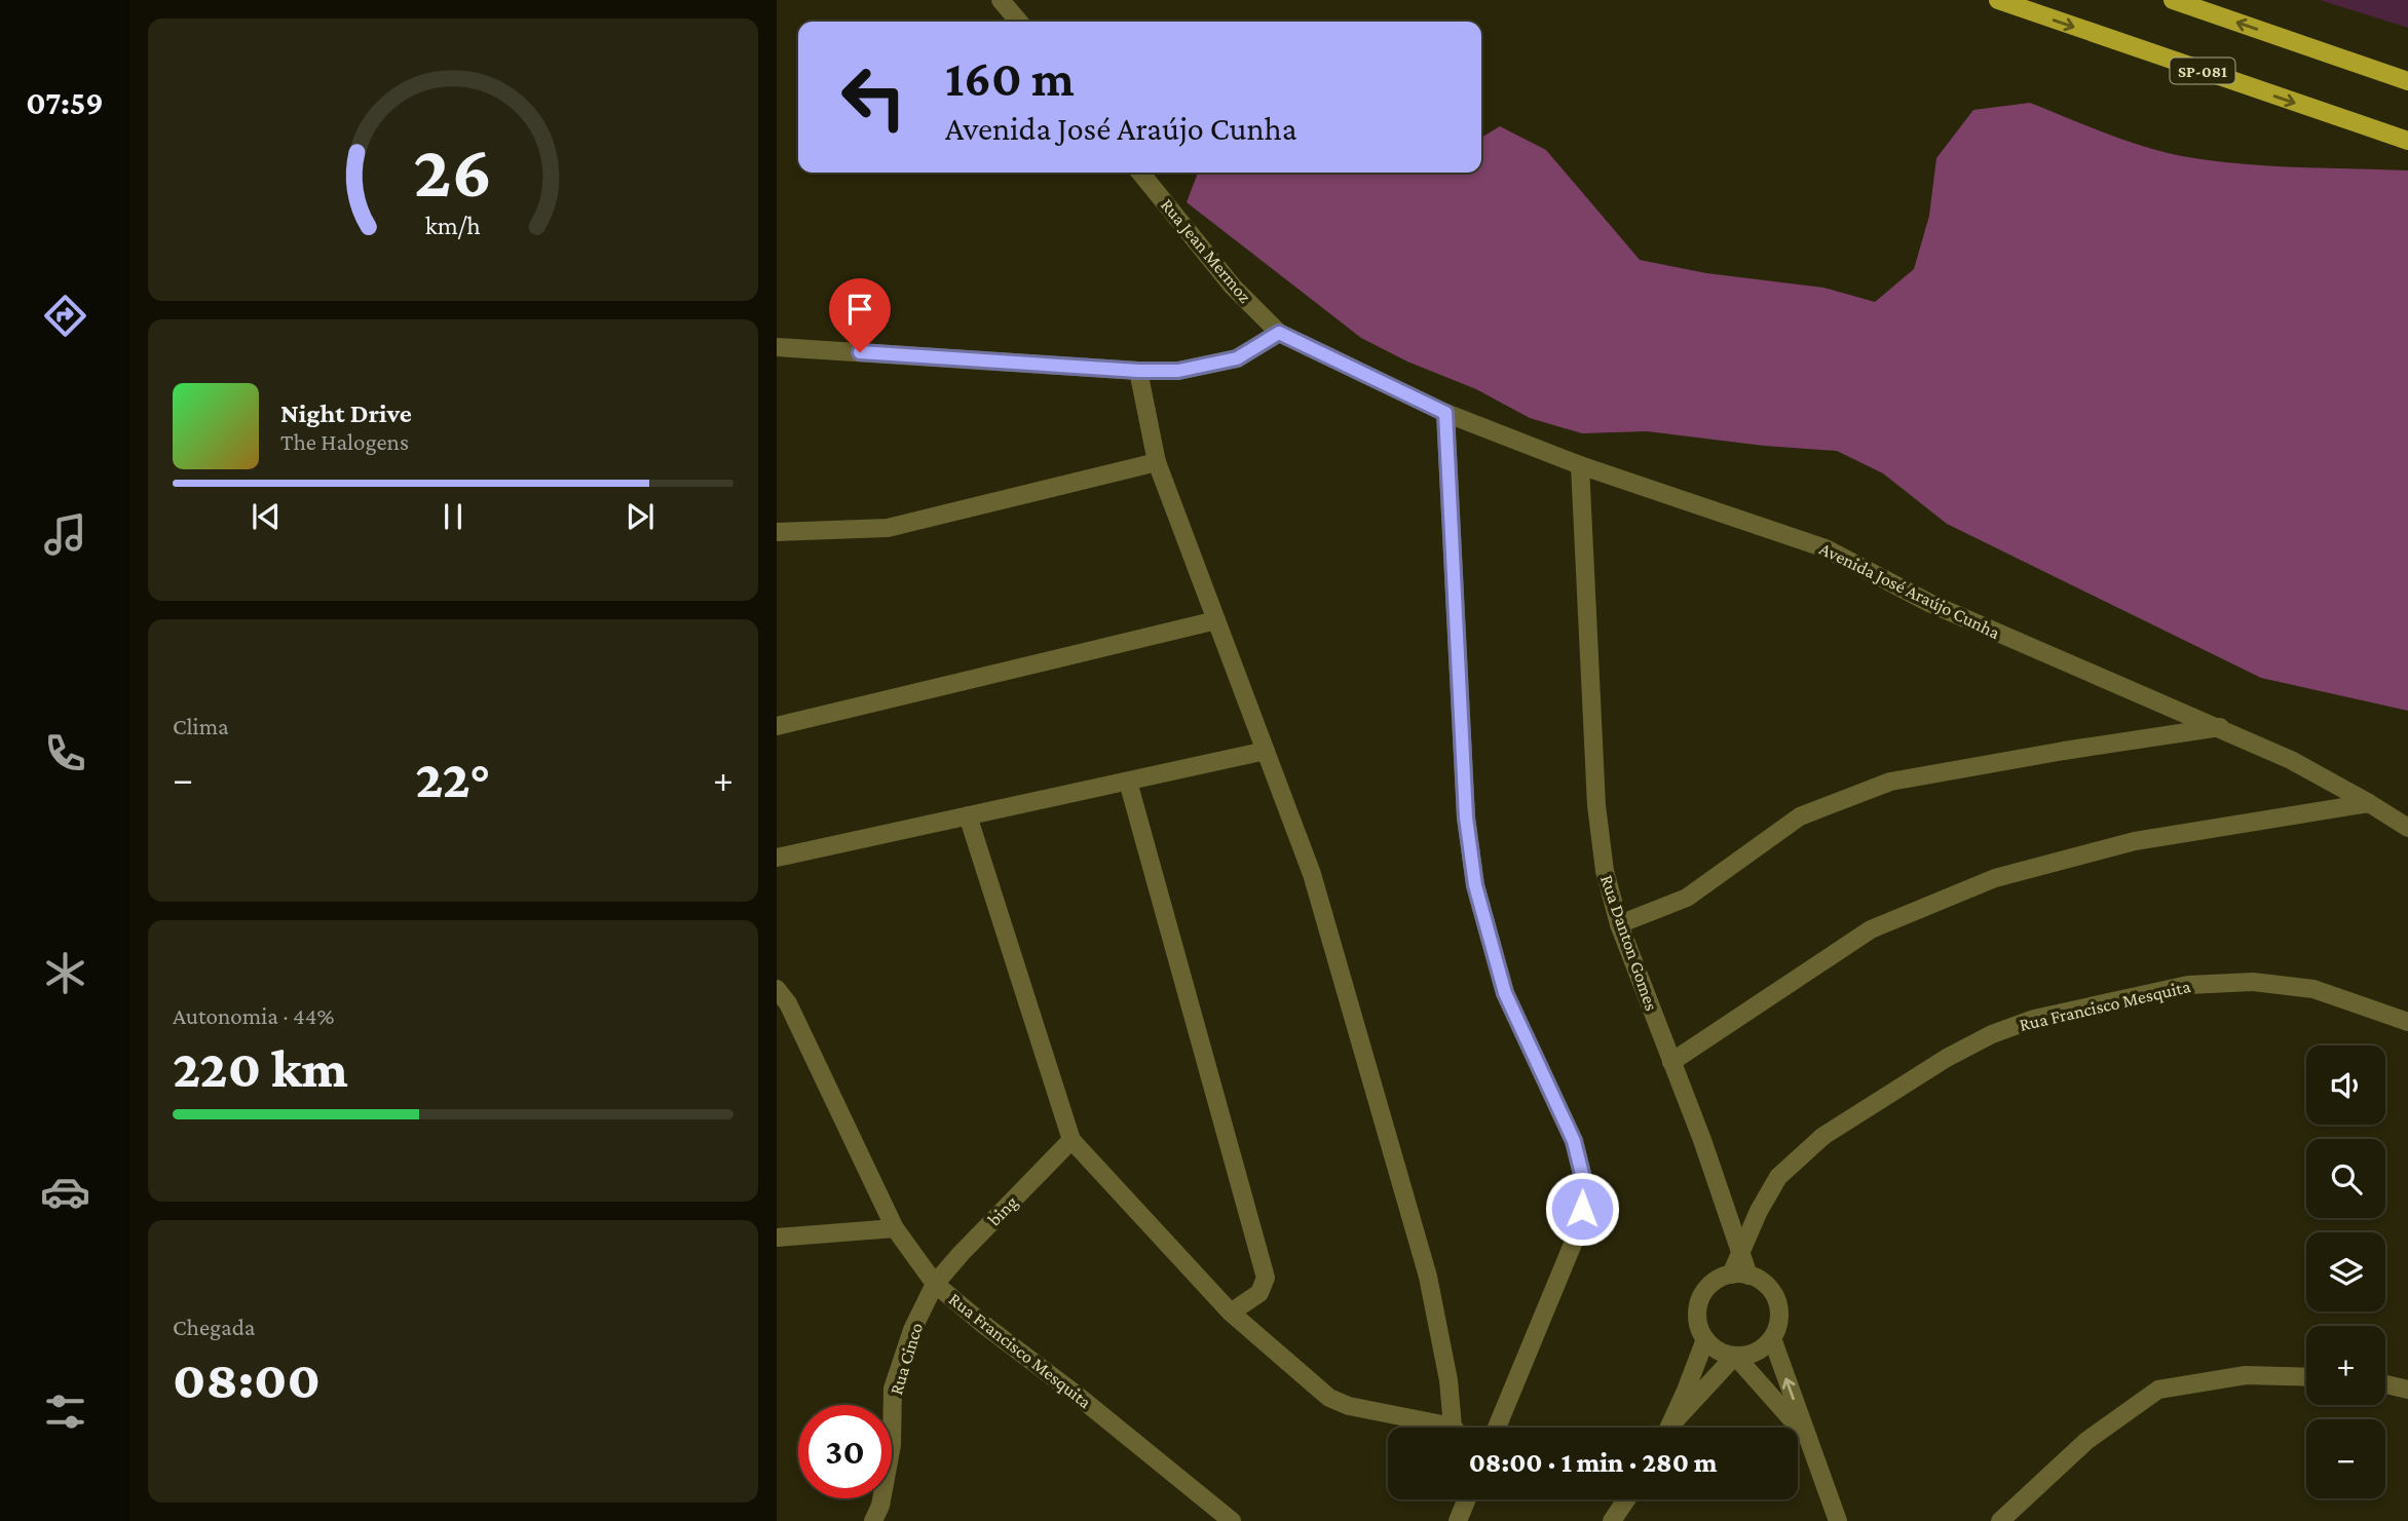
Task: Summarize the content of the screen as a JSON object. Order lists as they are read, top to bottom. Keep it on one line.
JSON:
{"streets":{"main road":["SP-081"],"street":["Rua Jean Mermoz","Avenida José Araújo Cunha","Rua Danton Gomes","Rua Francisco Mesquita","bing","Rua Cinco"]},"crossings":[["Rua Jean Mermoz","Avenida José Araújo Cunha"],["Avenida José Araújo Cunha","Rua Danton Gomes"],["Rua Danton Gomes","Rua Francisco Mesquita"],["Rua Francisco Mesquita","bing"],["Rua Francisco Mesquita","Rua Cinco"],["bing","Rua Cinco"]],"page":{"tabs":"07:59","turn":["160 m","Avenida José Araújo Cunha"],"song":["Night Drive","The Halogens"],"tile":["Clima",["Autonomia · 44%","220 km"],["Chegada","08:00"]],"heat":["−","22°","+"],"map_buttons":["+","−"],"limit":"30","trip":"08:00 · 1 min · 280 m","gauge":["26","km/h"]}}
